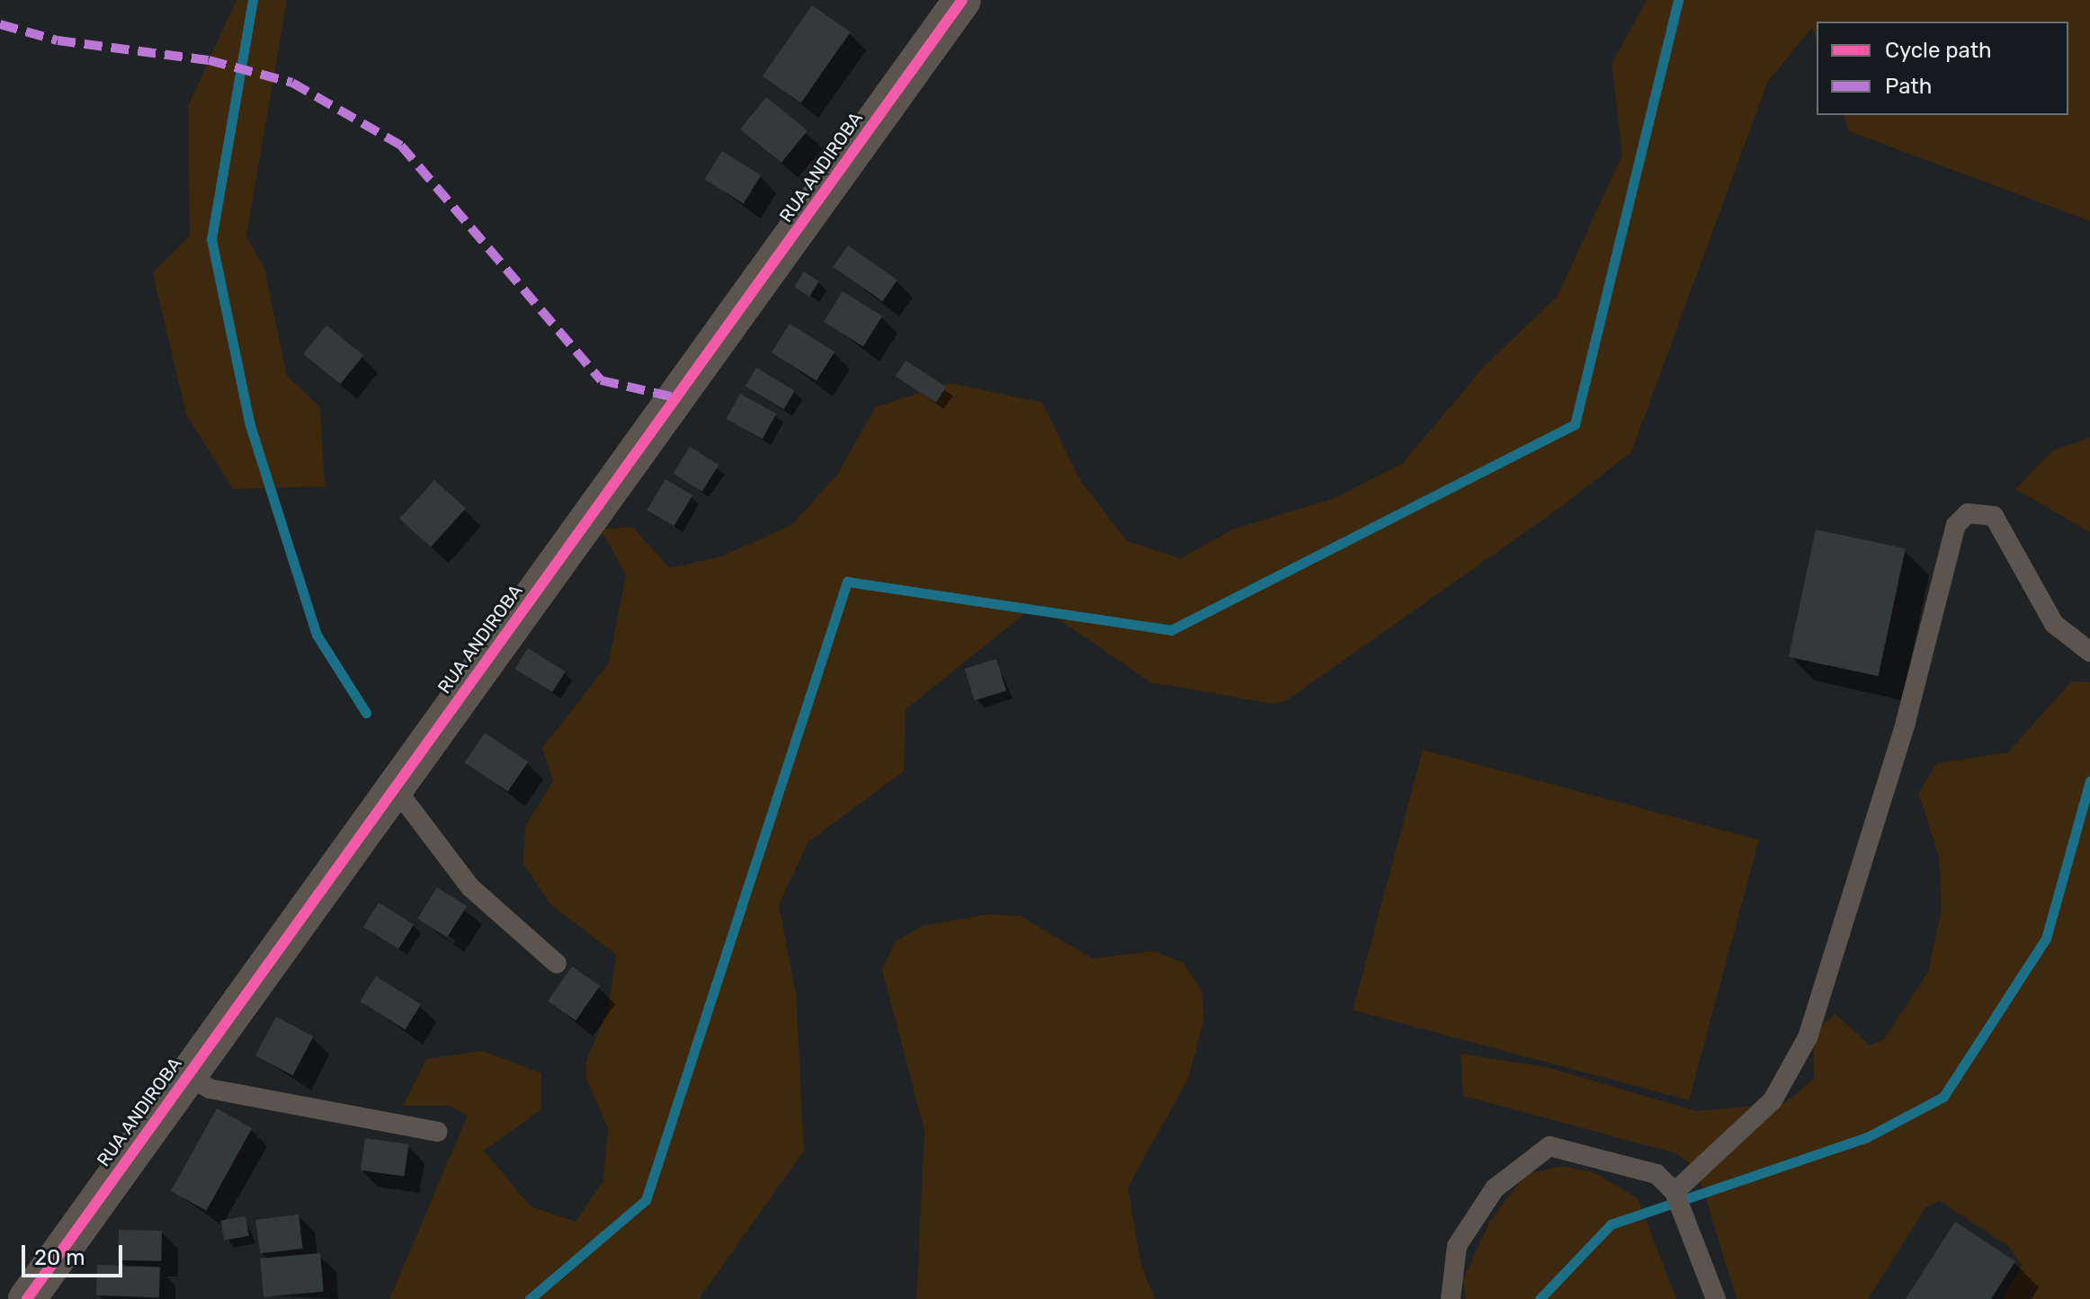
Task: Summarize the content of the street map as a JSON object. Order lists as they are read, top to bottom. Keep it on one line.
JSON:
{"streets":{"street":["RUA ANDIROBA"]},"legend":["Cycle path","Path"],"scale_bar":"20 m"}
